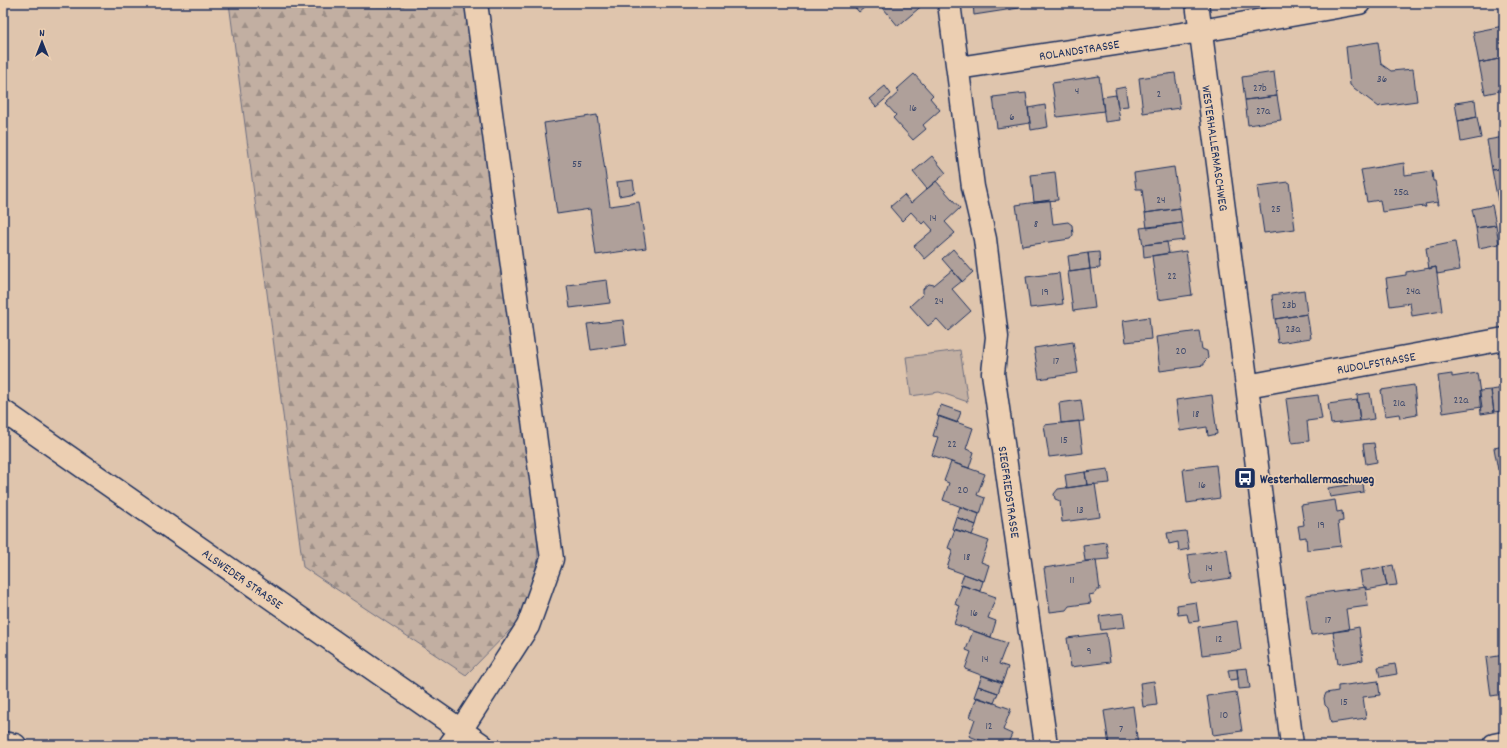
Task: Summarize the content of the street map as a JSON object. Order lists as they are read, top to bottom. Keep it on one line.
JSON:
{"streets":{"street":["ROLANDSTRASSE","WESTERHALLERMASCHWEG","RUDOLFSTRASSE","SIEGFRIEDSTRASSE","ALSWEDER STRASSE"]},"crossings":[["ROLANDSTRASSE","WESTERHALLERMASCHWEG"],["ROLANDSTRASSE","SIEGFRIEDSTRASSE"],["WESTERHALLERMASCHWEG","RUDOLFSTRASSE"]],"places":{"bus stop":["Westerhallermaschweg"]},"house_numbers":["36","27b","4","2","16","27a","6","55","25a","24","25","14","8","22","24a","19","24","23b","23a","20","17","22a","21a","18","15","22","16","20","13","19","18","14","11","16","17","12","9","14","15","10","12","7"],"north":"top"}
